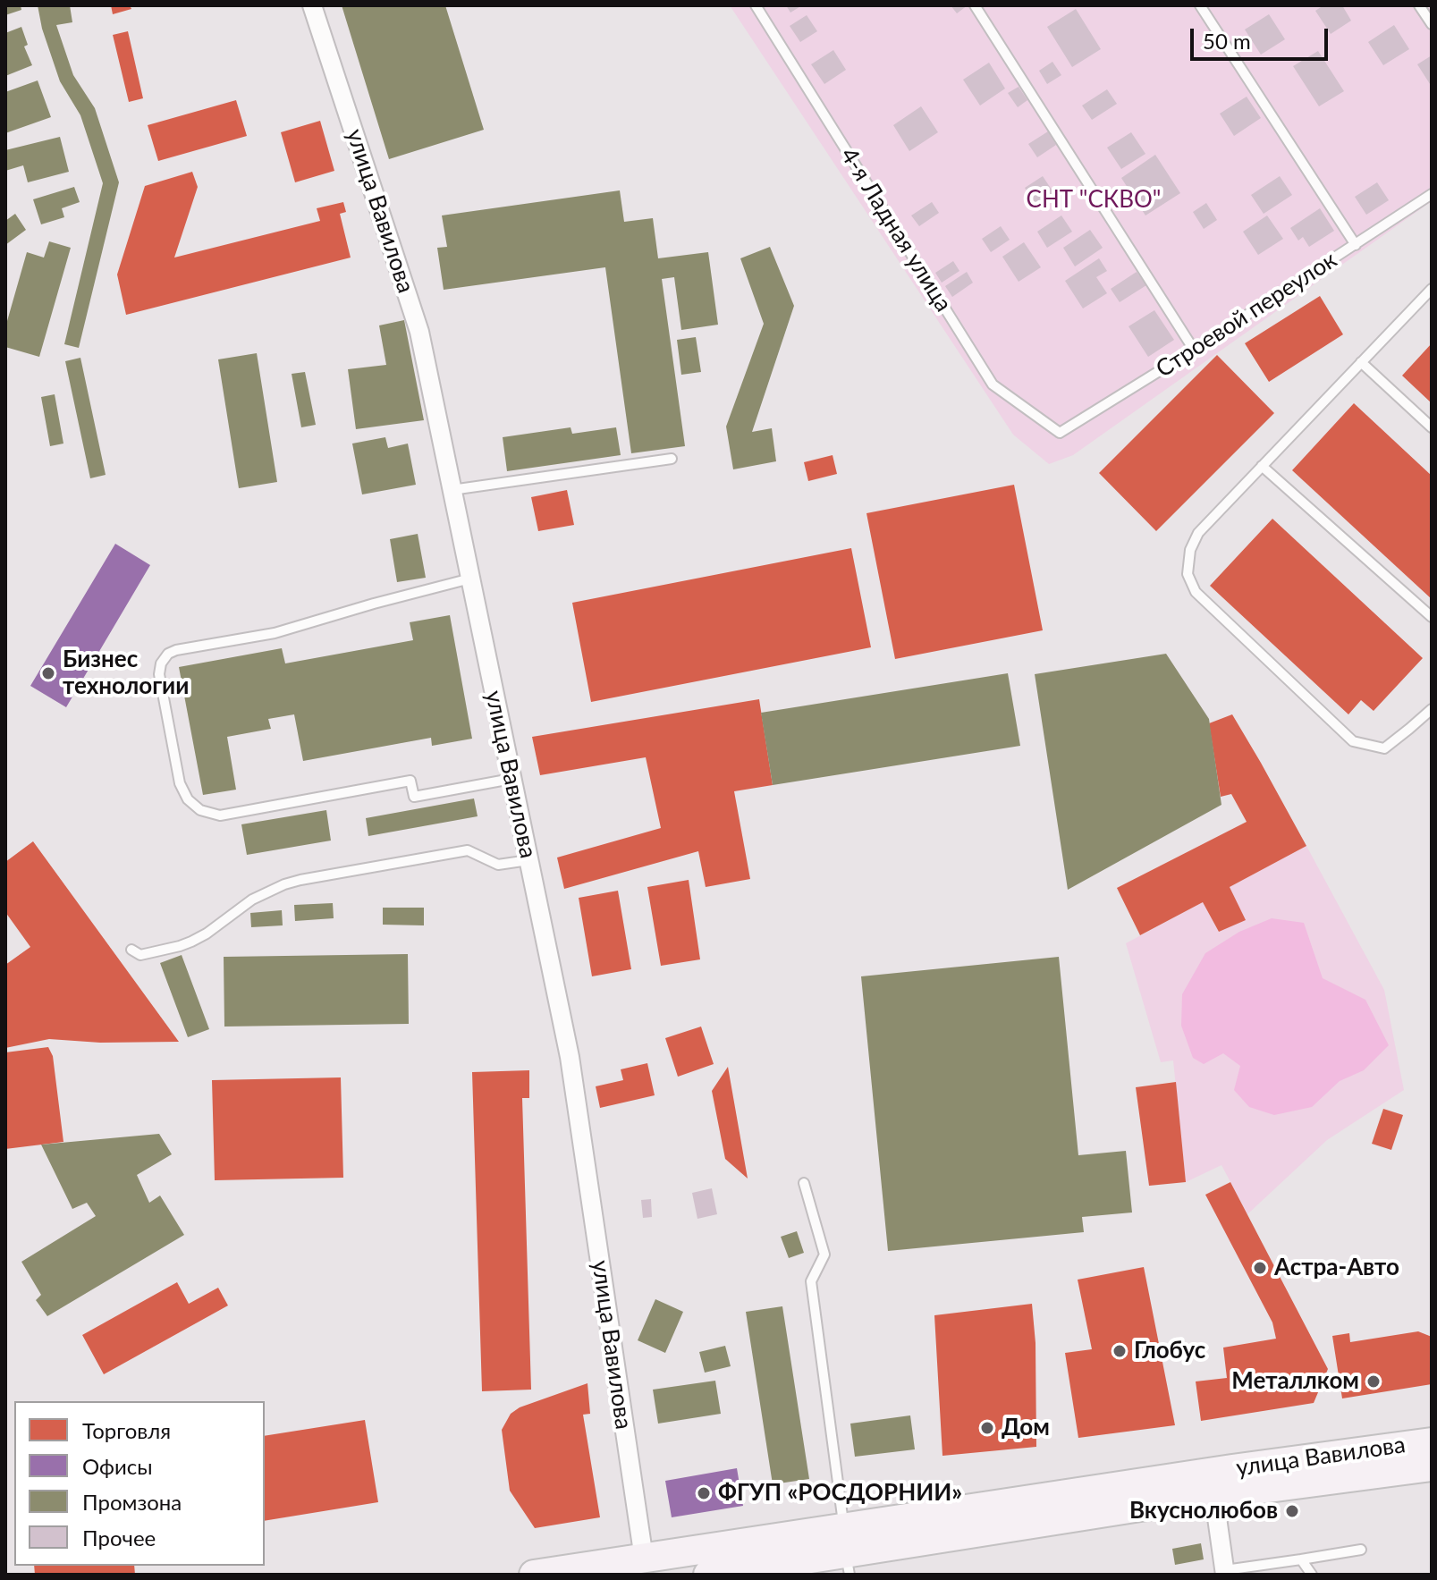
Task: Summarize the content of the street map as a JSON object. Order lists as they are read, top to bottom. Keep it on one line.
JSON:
{"streets":{"main road":["улица Вавилова"],"lane":["4-я Ладная улица","Строевой переулок"]},"crossings":[["4-я Ладная улица","Строевой переулок"]],"parks":["СНТ \"СКВО\""],"places":["Бизнес технологии","Астра-Авто","Глобус","Металлком","Дом","ФГУП «РОСДОРНИИ»","Вкуснолюбов"],"legend":["Торговля","Офисы","Промзона","Прочее"],"scale_bar":"50 m"}
